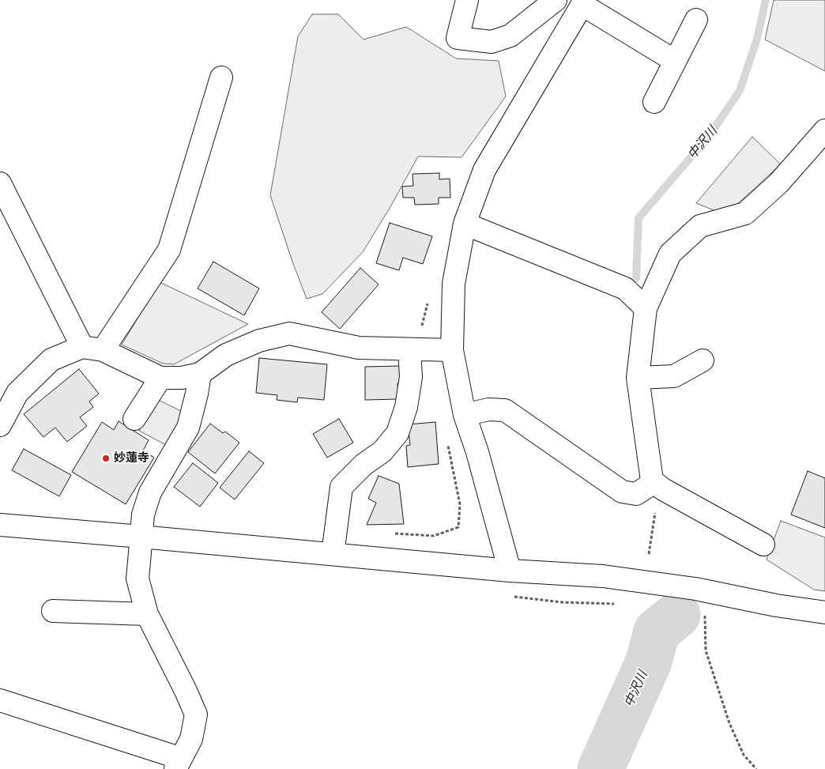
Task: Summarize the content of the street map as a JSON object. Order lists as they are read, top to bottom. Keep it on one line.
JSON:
{"water":["中沢川"],"places":["妙蓮寺"]}
